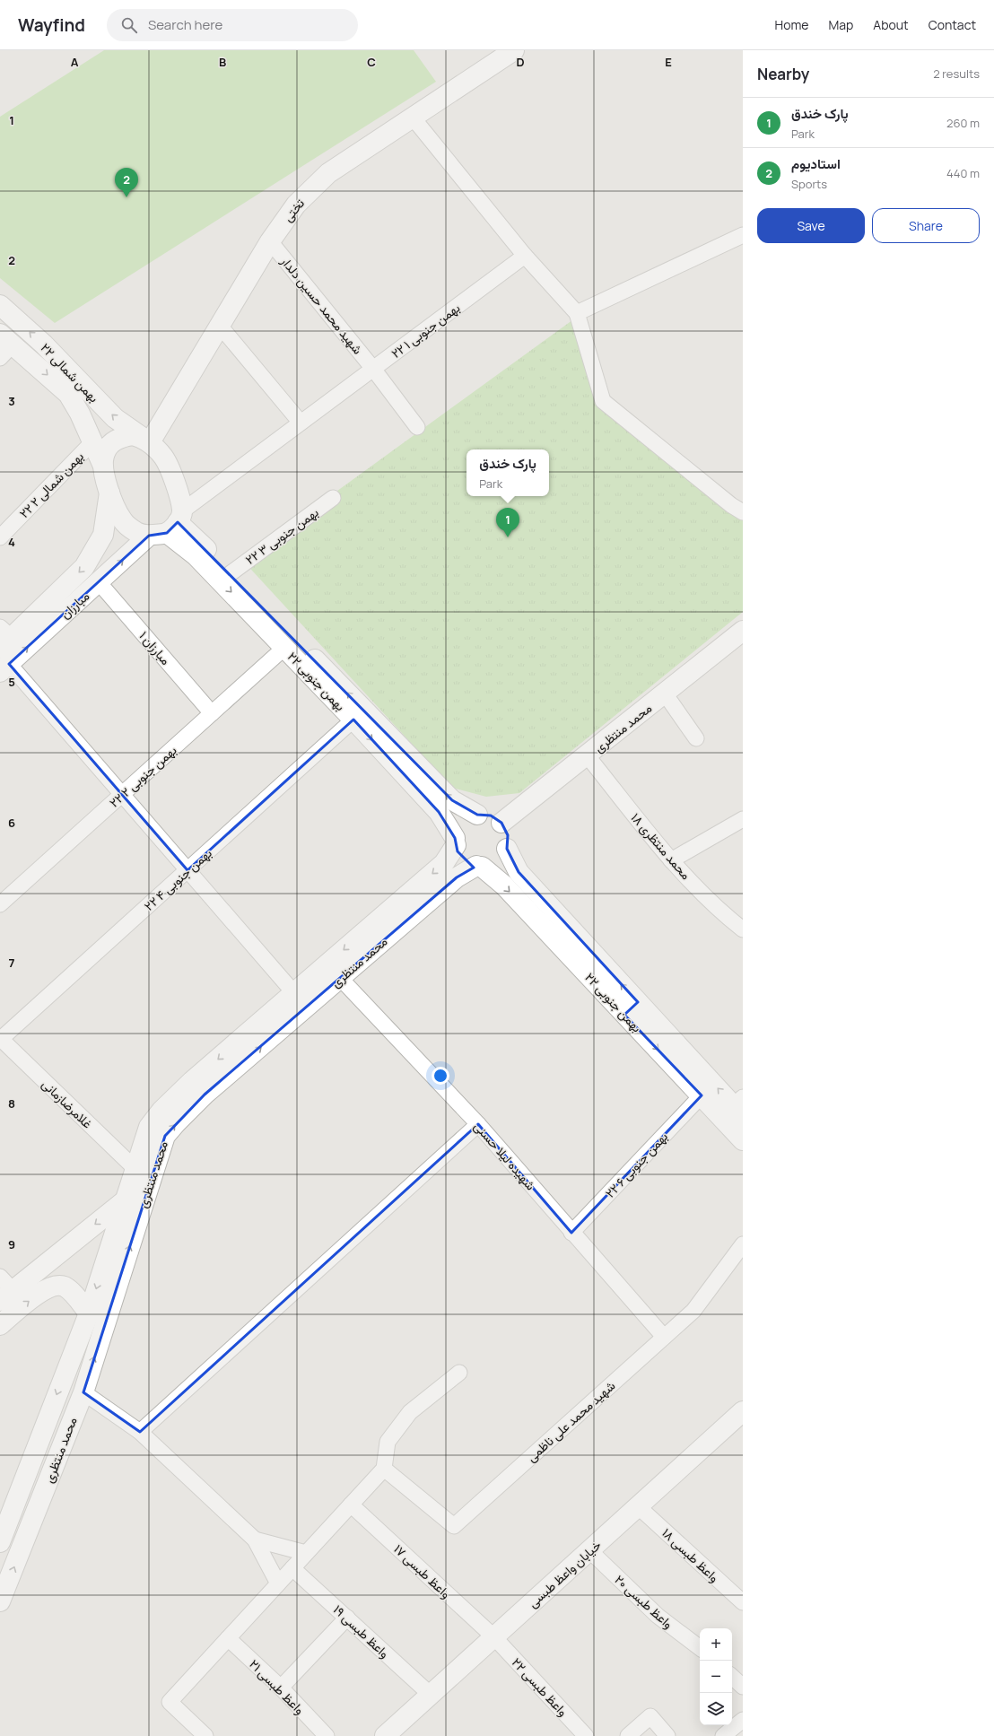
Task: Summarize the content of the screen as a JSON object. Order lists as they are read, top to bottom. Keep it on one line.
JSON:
{"streets":{"street":["تختی","شهید محمد حسین دلدار","۲۲ بهمن جنوبی ۱","۲۲ بهمن شمالی","۲۲ بهمن شمالی ۲","۲۲ بهمن جنوبی ۳","مبارزان","مبارزان ۱","۲۲ بهمن جنوبی","محمد منتظری","۲۲ بهمن جنوبی ۲","محمد منتظری ۱۸","۲۲ بهمن جنوبی ۴","غلامرضازمانی","شهیده لیلا حسنی","۲۲ بهمن جنوبی ۶","شهید محمد علی ناظمی","واعظ طبسی ۱۸","واعظ طبسی ۱۷","خیابان واعظ طبسی","واعظ طبسی ۲۰","واعظ طبسی ۱۹","واعظ طبسی ۲۱","واعظ طبسی ۲۲"]},"crossings":[["تختی","شهید محمد حسین دلدار"],["تختی","۲۲ بهمن جنوبی ۱"],["تختی","۲۲ بهمن شمالی"],["تختی","مبارزان"],["تختی","۲۲ بهمن جنوبی"],["شهید محمد حسین دلدار","۲۲ بهمن جنوبی ۱"],["۲۲ بهمن جنوبی ۱","۲۲ بهمن شمالی"],["۲۲ بهمن جنوبی ۱","مبارزان"],["۲۲ بهمن جنوبی ۱","۲۲ بهمن جنوبی"],["۲۲ بهمن شمالی","۲۲ بهمن شمالی ۲"],["۲۲ بهمن شمالی","مبارزان"],["۲۲ بهمن شمالی","۲۲ بهمن جنوبی"],["۲۲ بهمن جنوبی ۳","۲۲ بهمن جنوبی"],["مبارزان","مبارزان ۱"],["مبارزان","۲۲ بهمن جنوبی"],["مبارزان ۱","۲۲ بهمن جنوبی ۲"],["۲۲ بهمن جنوبی","محمد منتظری"],["۲۲ بهمن جنوبی","۲۲ بهمن جنوبی ۲"],["۲۲ بهمن جنوبی","۲۲ بهمن جنوبی ۴"],["۲۲ بهمن جنوبی","۲۲ بهمن جنوبی ۶"],["محمد منتظری","محمد منتظری ۱۸"],["محمد منتظری","غلامرضازمانی"],["محمد منتظری","شهیده لیلا حسنی"],["۲۲ بهمن جنوبی ۴","غلامرضازمانی"],["شهیده لیلا حسنی","۲۲ بهمن جنوبی ۶"],["شهیده لیلا حسنی","شهید محمد علی ناظمی"],["واعظ طبسی ۱۸","خیابان واعظ طبسی"],["واعظ طبسی ۱۷","خیابان واعظ طبسی"],["واعظ طبسی ۱۷","واعظ طبسی ۲۲"],["خیابان واعظ طبسی","واعظ طبسی ۲۰"],["خیابان واعظ طبسی","واعظ طبسی ۱۹"],["خیابان واعظ طبسی","واعظ طبسی ۲۲"]],"page":{"header":"Wayfind","search":"Search here","nav":["Home","Map","About","Contact"],"heading":["Nearby","2 results"],"list":[{"mark":"1","name":"پارک خندق","note":"Park","value":"260 m"},{"mark":"2","name":"استادیوم","note":"Sports","value":"440 m"}],"pins":["2","1"],"buttons":["Save","Share"],"popup":["پارک خندق","Park"],"map_buttons":["+","−"]},"grid":{"columns":["A","B","C","D","E"],"rows":["1","2","3","4","5","6","7","8","9"]}}
